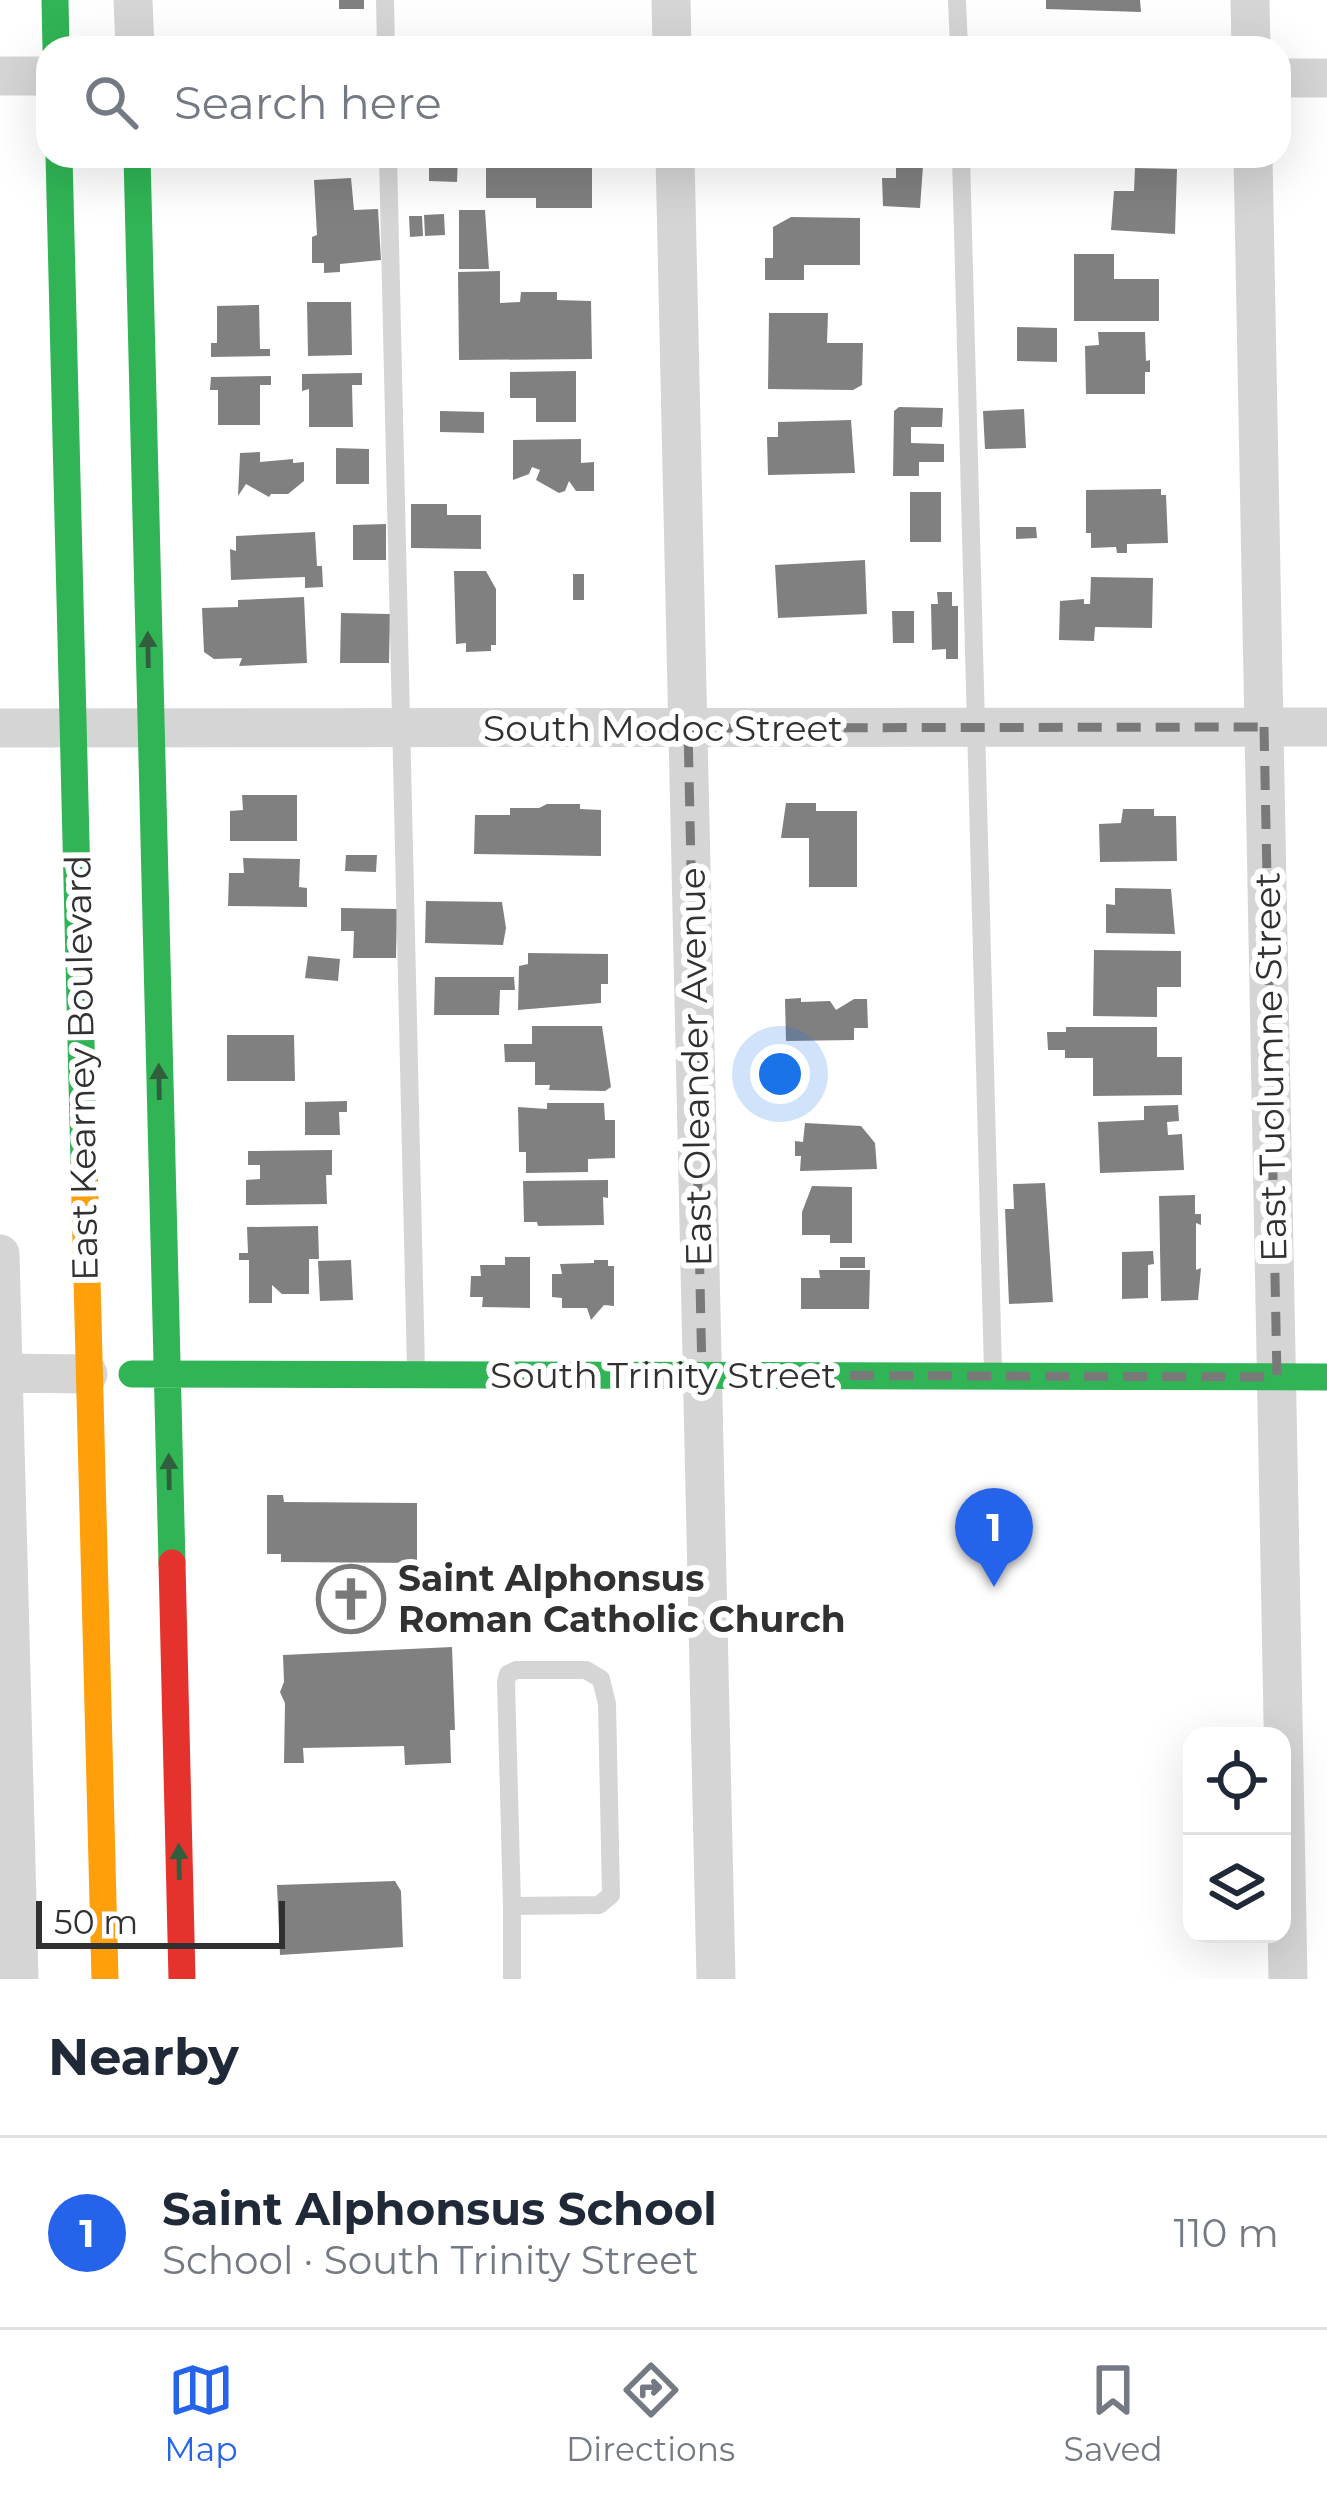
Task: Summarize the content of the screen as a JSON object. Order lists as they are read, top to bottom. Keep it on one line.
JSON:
{"streets":{"street":["South Modoc Street","East Oleander Avenue","East Tuolumne Street","East Kearney Boulevard","South Trinity Street"]},"crossings":[["South Modoc Street","East Oleander Avenue"],["South Modoc Street","East Tuolumne Street"],["South Modoc Street","East Kearney Boulevard"],["East Oleander Avenue","South Trinity Street"],["East Tuolumne Street","South Trinity Street"],["East Kearney Boulevard","South Trinity Street"]],"places":{"church":["Saint Alphonsus Roman Catholic Church"]},"scale_bar":"50 m","page":{"search":"Search here","pins":"1","scale":"50 m","heading":"Nearby","list":[{"mark":"1","name":"Saint Alphonsus School","note":"School · South Trinity Street","value":"110 m"}],"nav":["Map","Directions","Saved"]}}
